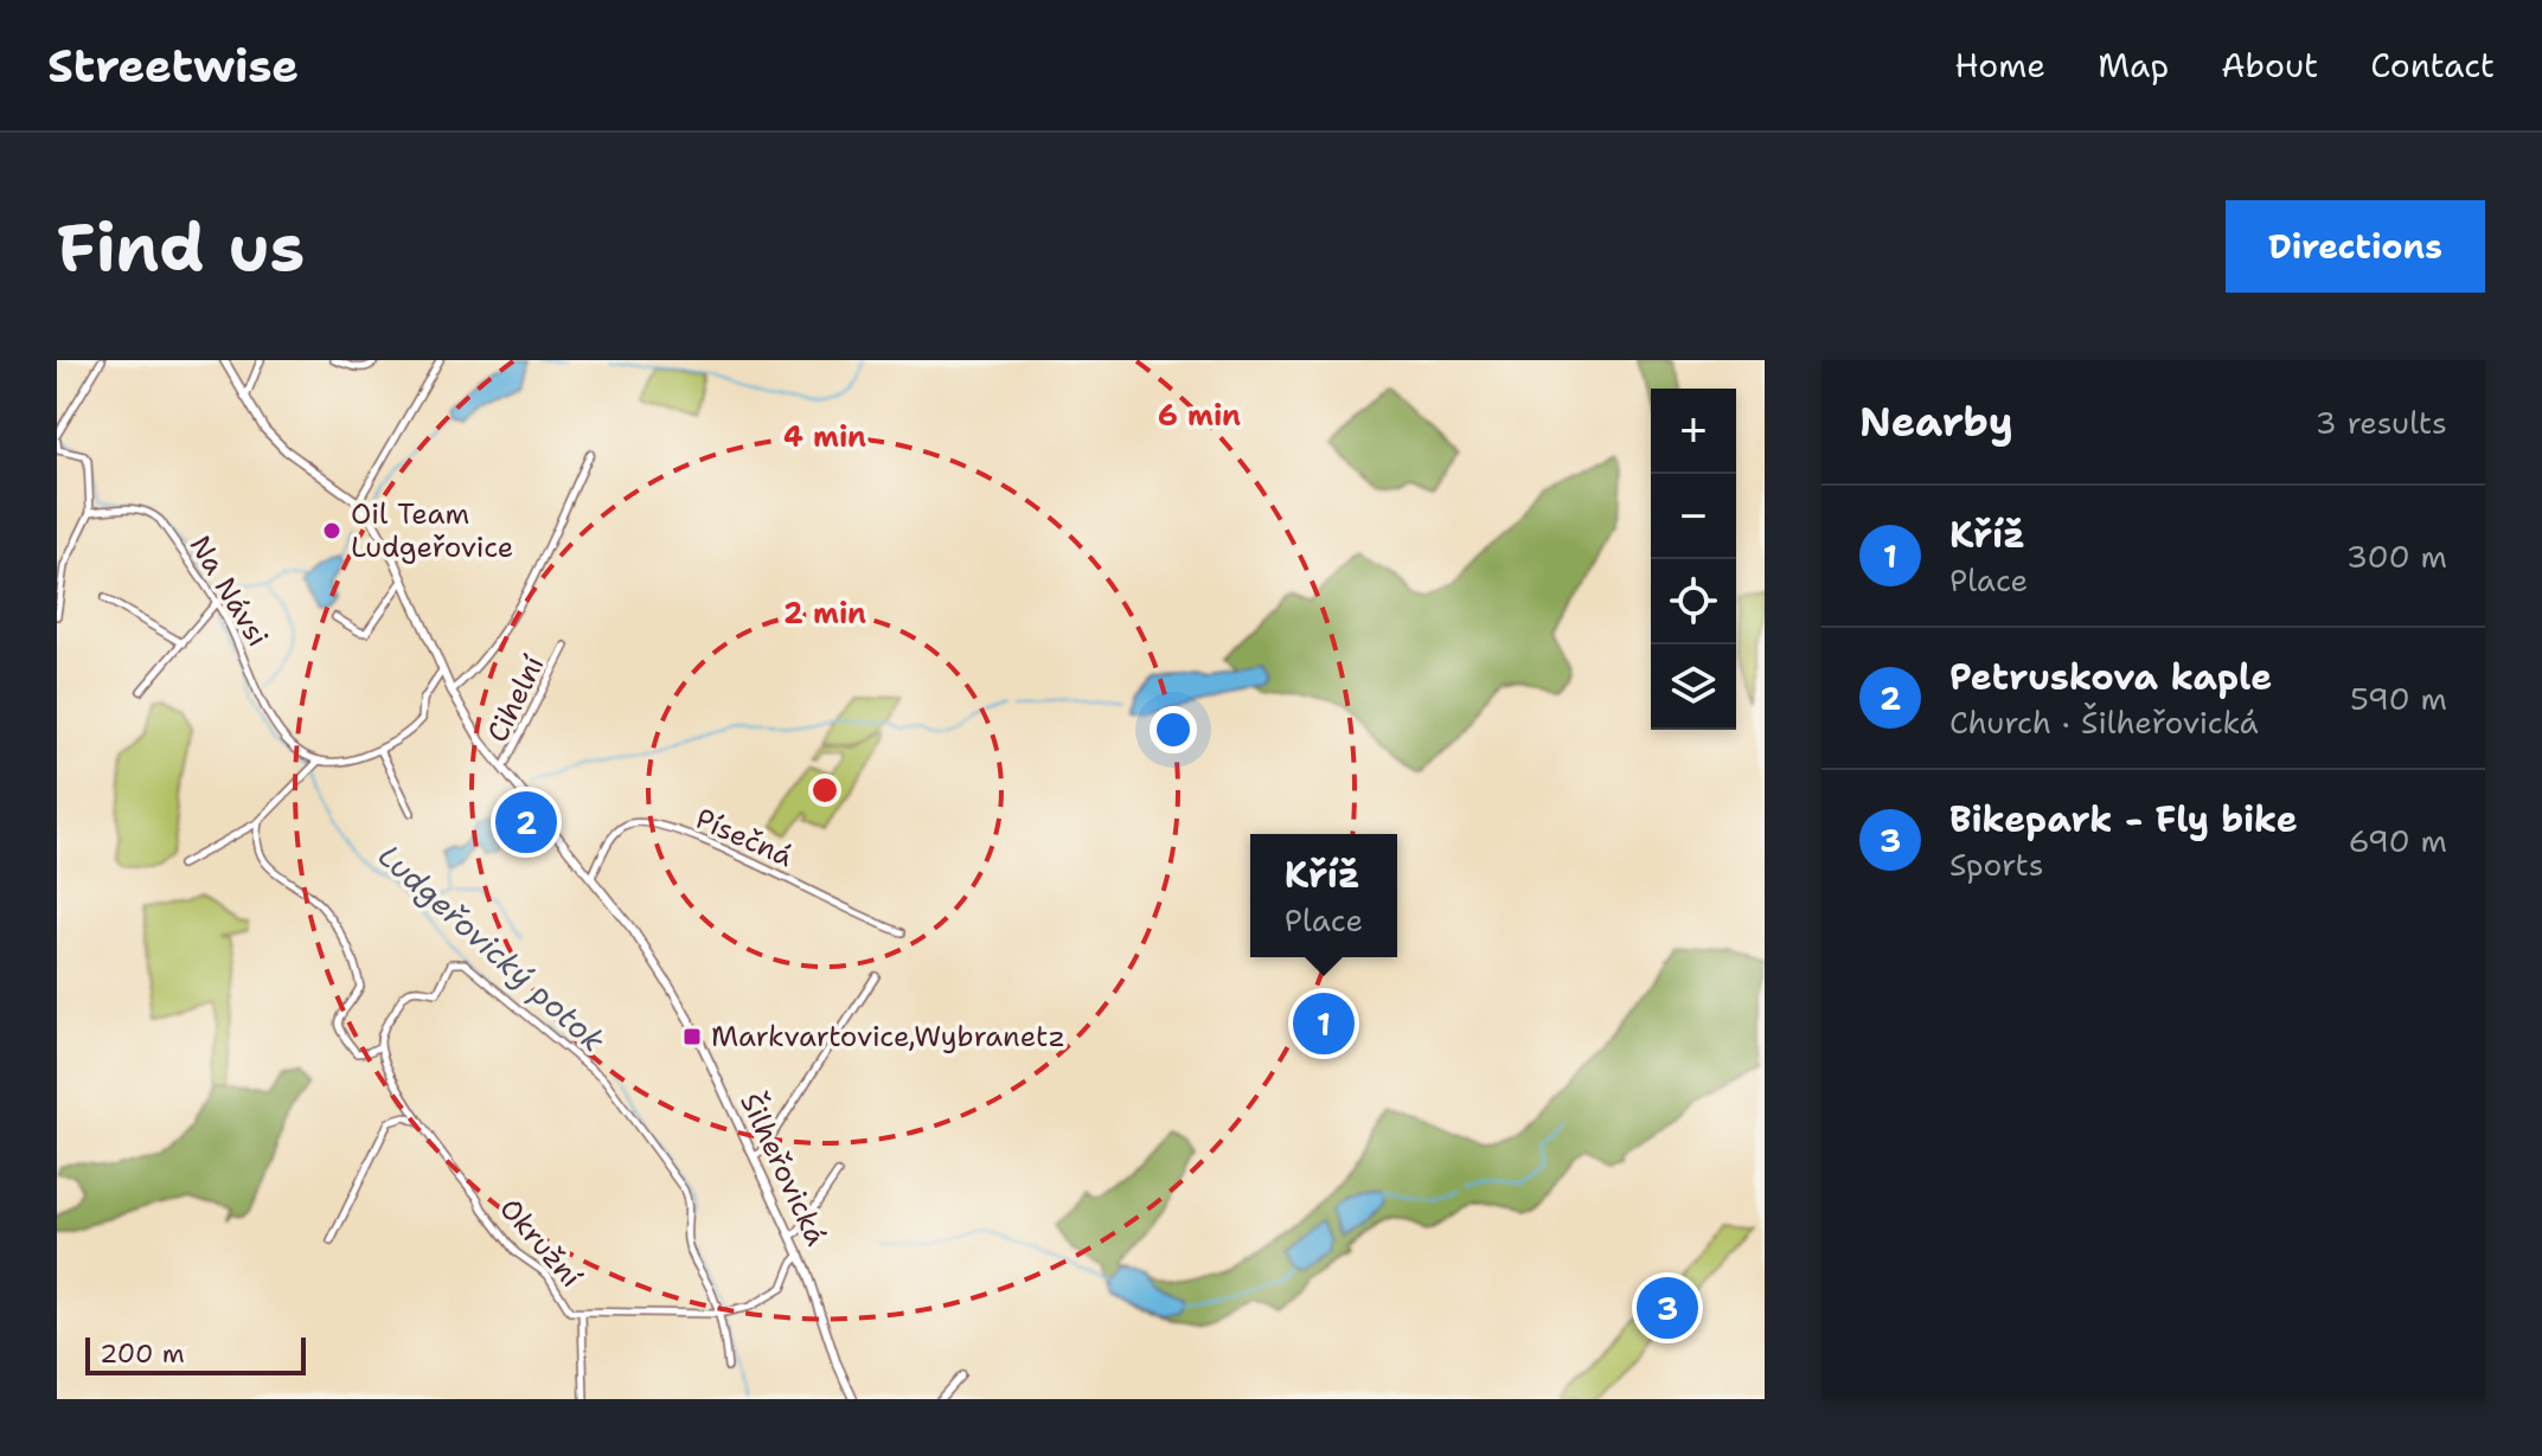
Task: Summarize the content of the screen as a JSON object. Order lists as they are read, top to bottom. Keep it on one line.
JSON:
{"streets":{"street":["Na Návsi","Cihelní","Písečná","Šilheřovická","Okružní"]},"crossings":[["Cihelní","Šilheřovická"],["Písečná","Šilheřovická"],["Šilheřovická","Okružní"]],"water":["Ludgeřovický potok"],"places":{"other":["Oil Team Ludgeřovice"],"transit":["Markvartovice,Wybranetz"]},"scale_bar":"200 m","page":{"header":"Streetwise","nav":["Home","Map","About","Contact"],"buttons":"Directions","title":"Find us","heading":["Nearby","3 results"],"map_buttons":["+","−"],"list":[{"mark":"1","name":"Kříž","note":"Place","value":"300 m"},{"mark":"2","name":"Petruskova kaple","note":"Church · Šilheřovická","value":"590 m"},{"mark":"3","name":"Bikepark - Fly bike","note":"Sports","value":"690 m"}],"pins":["2","1","3"],"popup":["Kříž","Place"],"scale":"200 m"},"rings":["6 min","4 min","2 min"]}
